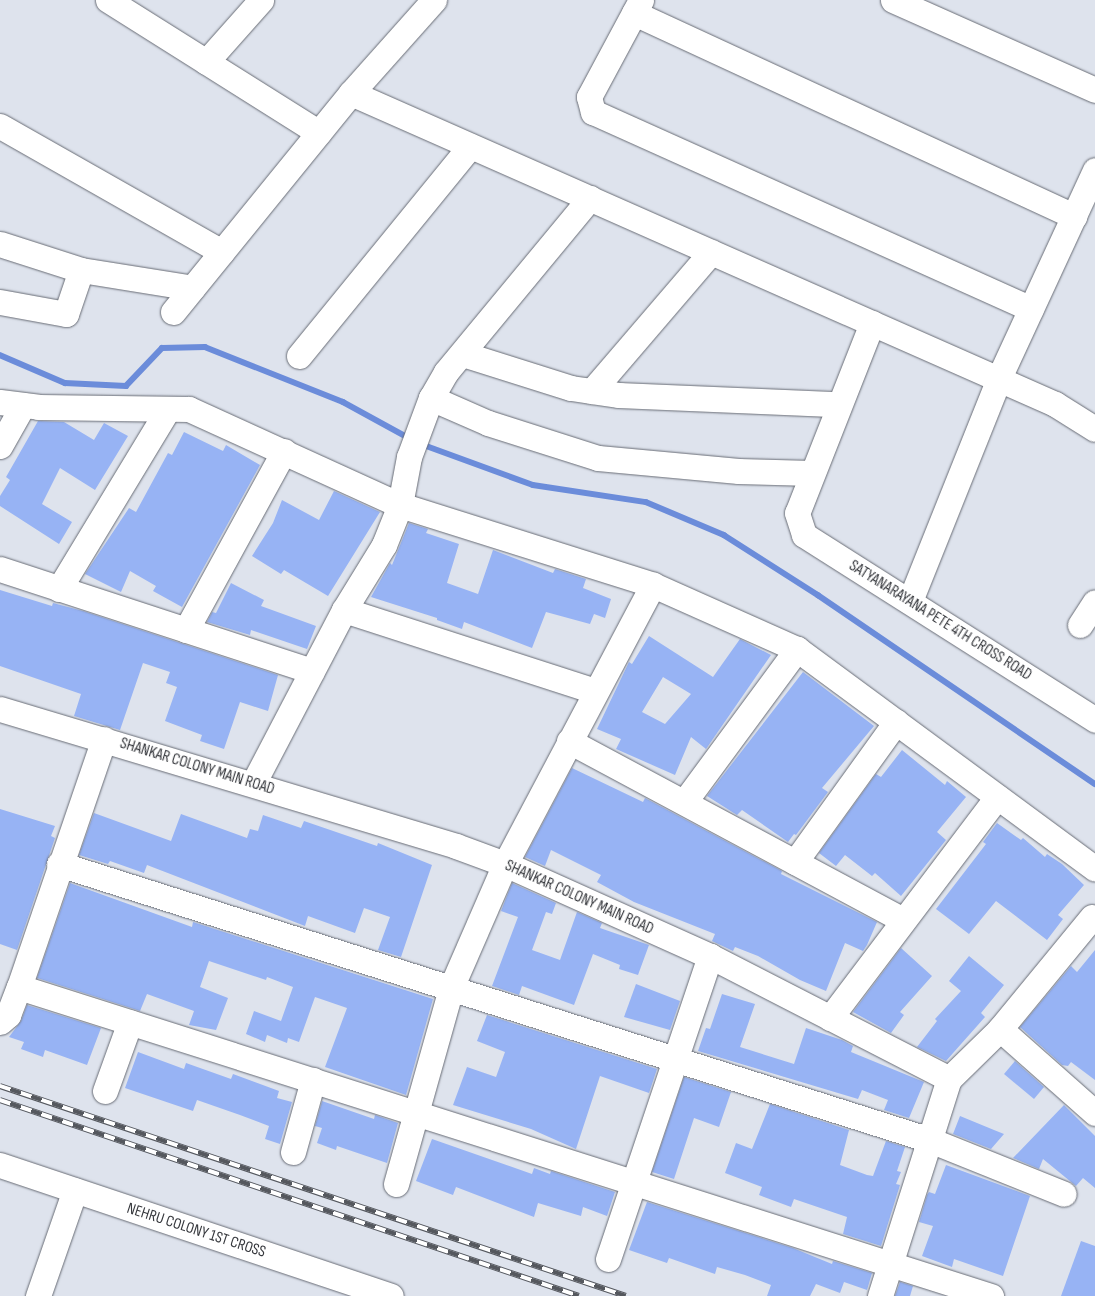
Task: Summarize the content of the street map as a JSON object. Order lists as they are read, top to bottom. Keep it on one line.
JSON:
{"streets":{"street":["SATYANARAYANA PETE 4TH CROSS ROAD","SHANKAR COLONY MAIN ROAD","NEHRU COLONY 1ST CROSS"]}}
